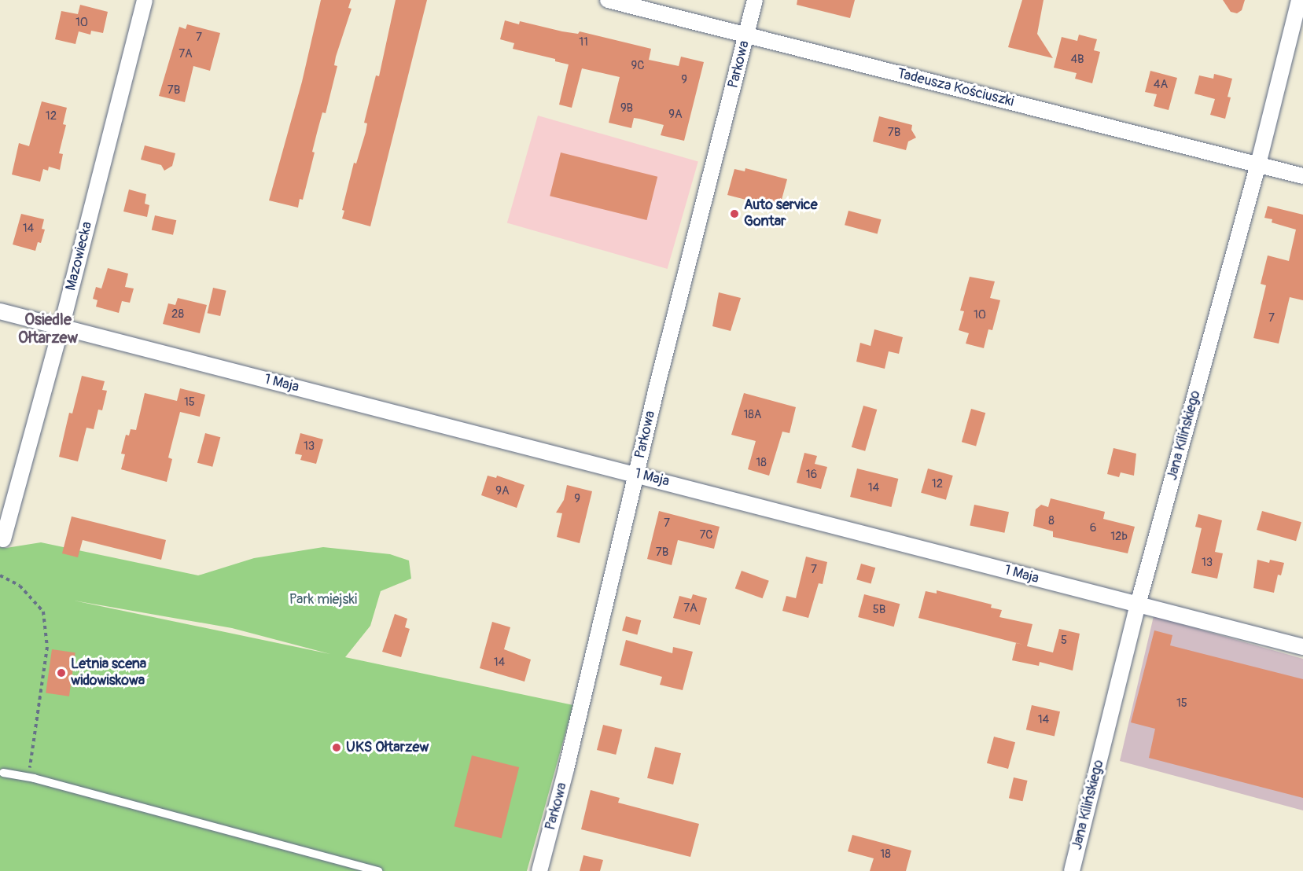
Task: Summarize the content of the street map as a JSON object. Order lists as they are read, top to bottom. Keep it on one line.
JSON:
{"streets":{"street":["Parkowa","Tadeusza Kościuszki","Mazowiecka","1 Maja","Jana Kilińskiego"]},"crossings":[["Parkowa","Tadeusza Kościuszki"],["Parkowa","1 Maja"],["Tadeusza Kościuszki","Jana Kilińskiego"],["Mazowiecka","1 Maja"],["1 Maja","Jana Kilińskiego"]],"districts":["Osiedle Ołtarzew"],"parks":["Park miejski"],"places":["Auto service Gontar","Letnia scena widowiskowa","UKS Ołtarzew"],"house_numbers":["10","7","11","7A","4B","9C","9","4A","7B","9B","9A","12","7B","14","28","10","7","15","18A","13","18","16","12","14","9A","9","8","7","6","7C","12b","7B","13","7","7A","5B","5","14","15","14","18"]}
